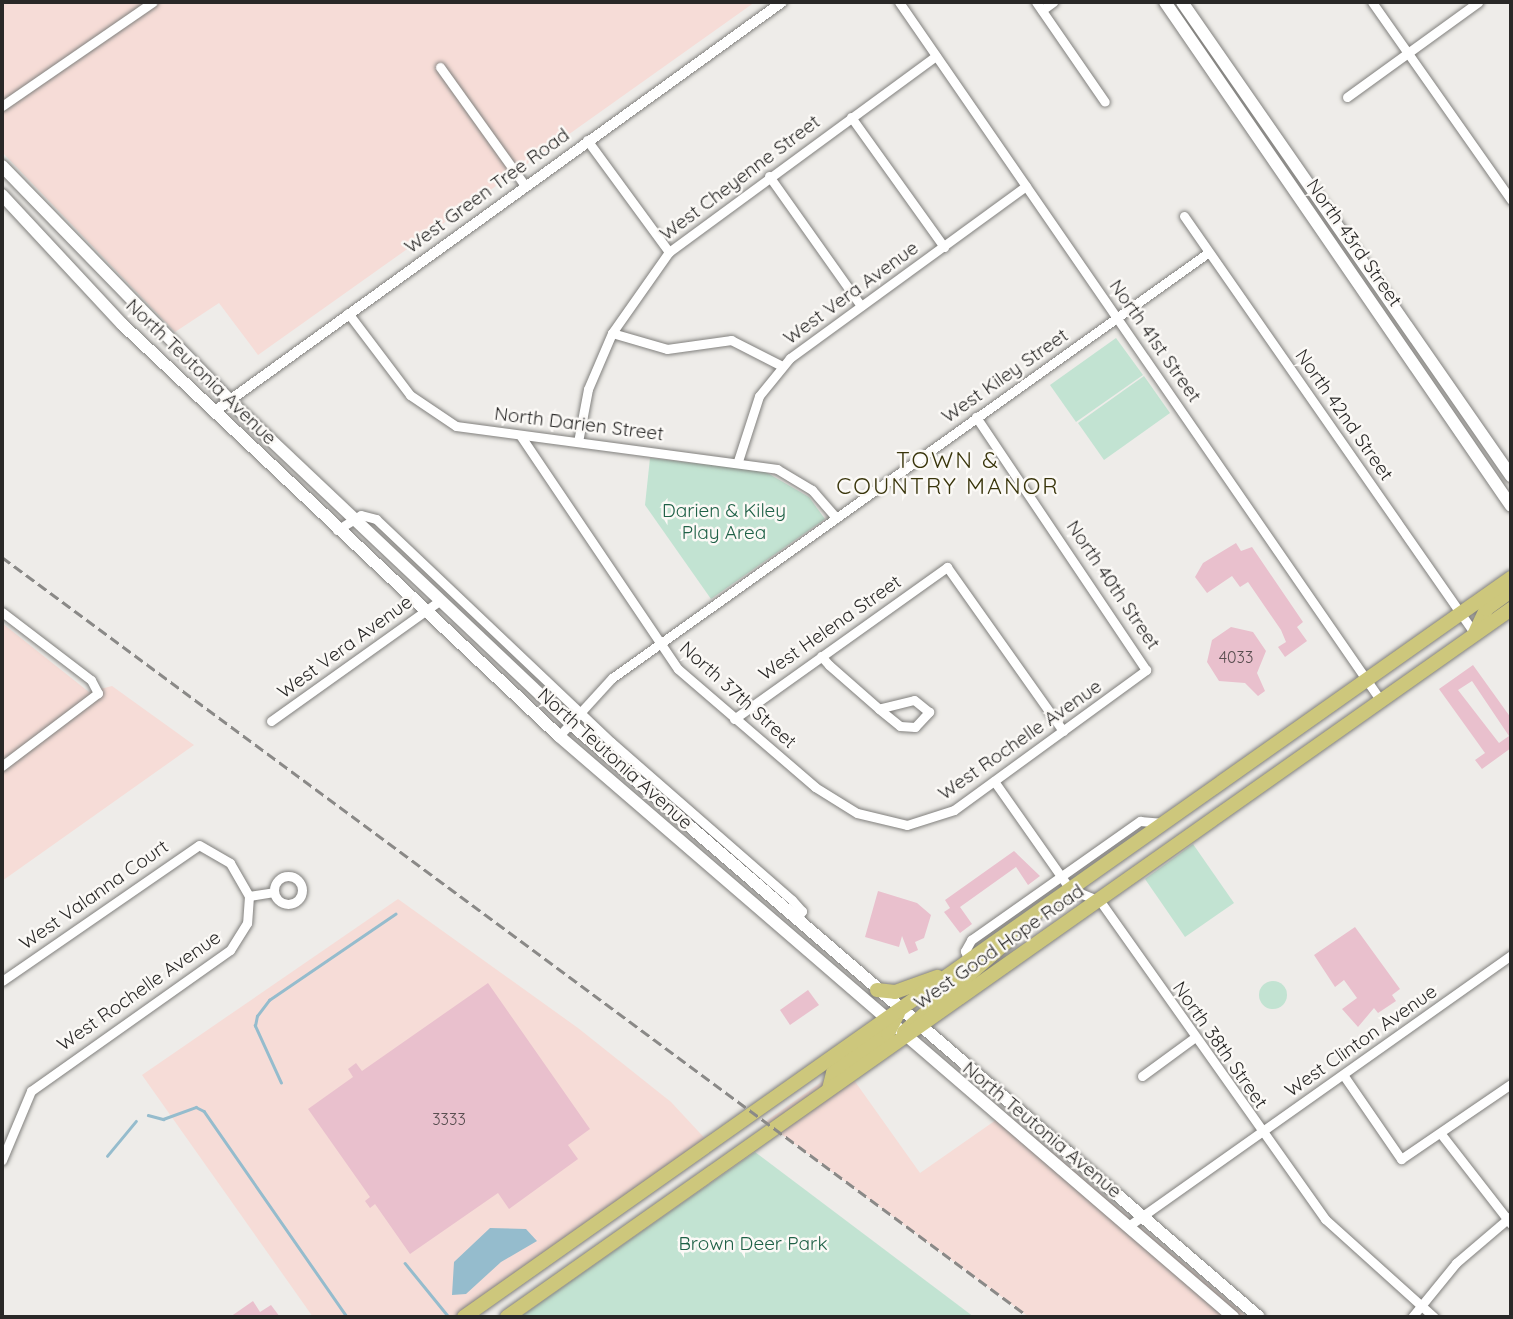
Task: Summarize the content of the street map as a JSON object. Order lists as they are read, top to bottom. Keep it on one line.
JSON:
{"streets":{"main road":["North 43rd Street","North Teutonia Avenue","West Good Hope Road"],"street":["West Cheyenne Street","West Green Tree Road","West Vera Avenue","North 41st Street","West Kiley Street","North 42nd Street","North Darien Street","North 40th Street","West Helena Street","North 37th Street","West Rochelle Avenue","West Valanna Court","West Clinton Avenue","North 38th Street"]},"crossings":[["West Cheyenne Street","North 41st Street"],["West Cheyenne Street","North Darien Street"],["West Green Tree Road","North Teutonia Avenue"],["West Green Tree Road","North Darien Street"],["West Vera Avenue","North 41st Street"],["West Vera Avenue","North Teutonia Avenue"],["West Vera Avenue","North Darien Street"],["North 41st Street","West Kiley Street"],["North 41st Street","West Good Hope Road"],["North Teutonia Avenue","West Kiley Street"],["North Teutonia Avenue","West Good Hope Road"],["North Teutonia Avenue","West Clinton Avenue"],["West Kiley Street","North 42nd Street"],["West Kiley Street","North Darien Street"],["West Kiley Street","North 40th Street"],["West Kiley Street","North 37th Street"],["North 42nd Street","West Good Hope Road"],["North Darien Street","North 37th Street"],["North 40th Street","West Rochelle Avenue"],["West Helena Street","North 37th Street"],["West Helena Street","West Rochelle Avenue"],["North 37th Street","West Rochelle Avenue"],["West Rochelle Avenue","West Valanna Court"],["West Good Hope Road","North 38th Street"],["West Clinton Avenue","North 38th Street"]],"districts":["TOWN & COUNTRY MANOR"],"parks":["Darien & Kiley Play Area","Brown Deer Park"],"house_numbers":["4033","3333"]}
